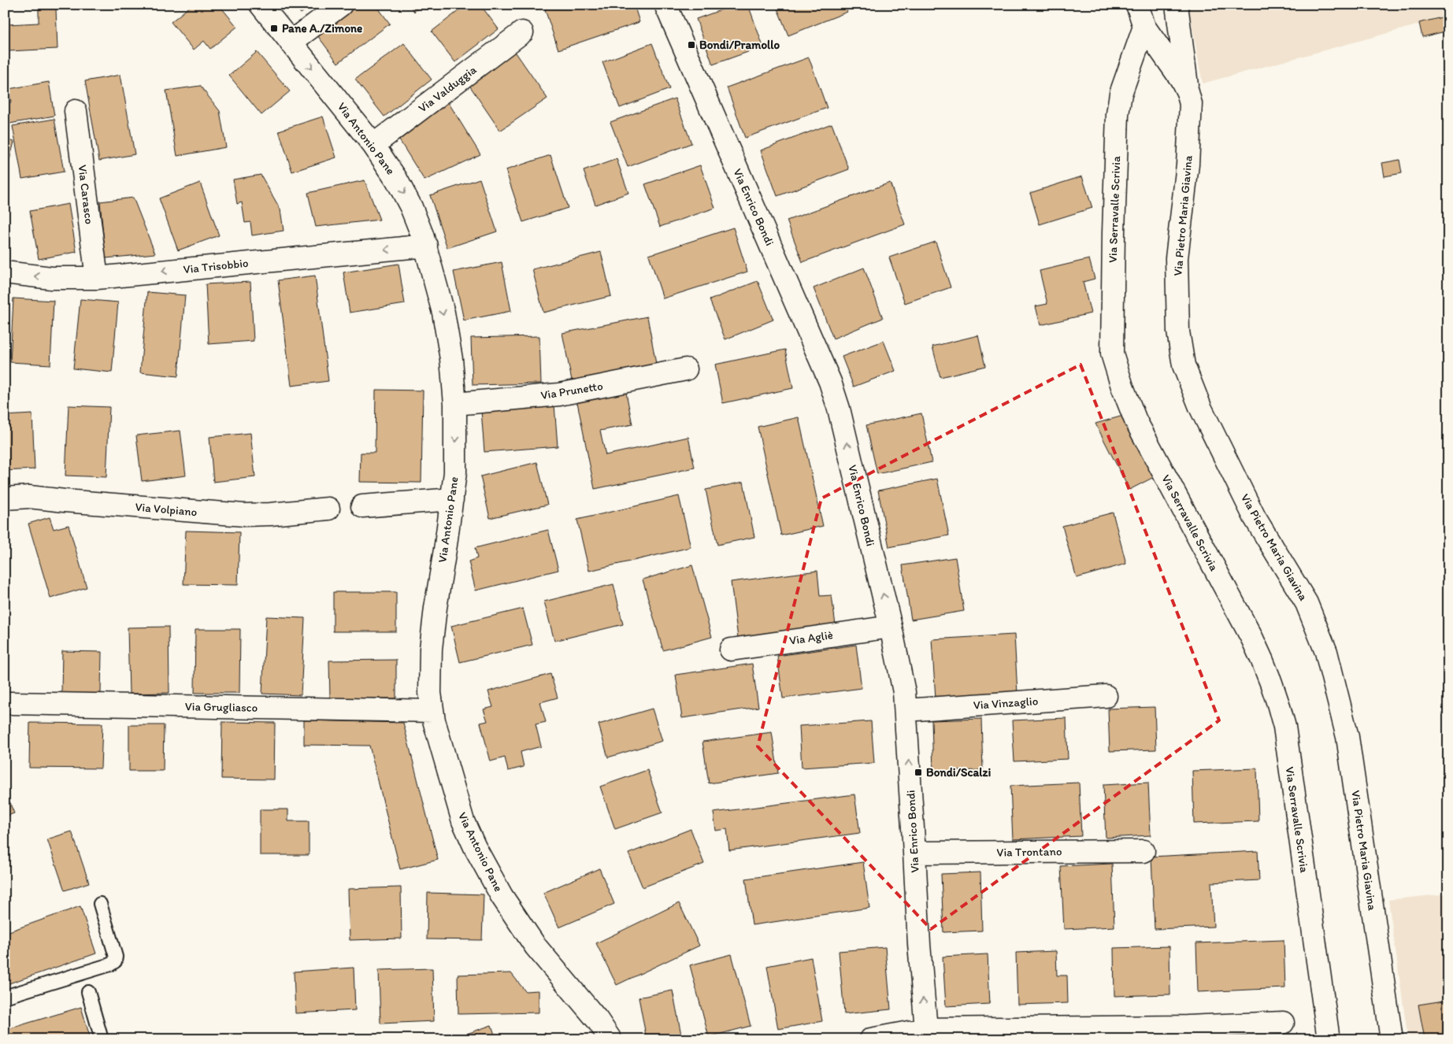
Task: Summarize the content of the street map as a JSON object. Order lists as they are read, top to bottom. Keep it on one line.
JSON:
{"streets":{"street":["Via Valduggia","Via Antonio Pane","Via Carasco","Via Enrico Bondi","Via Serravalle Scrivia","Via Pietro Maria Giavina","Via Trisobbio","Via Prunetto","Via Volpiano","Via Agliè","Via Vinzaglio","Via Grugliasco","Via Trontano"]},"crossings":[["Via Valduggia","Via Antonio Pane"],["Via Antonio Pane","Via Trisobbio"],["Via Antonio Pane","Via Prunetto"],["Via Antonio Pane","Via Grugliasco"],["Via Carasco","Via Trisobbio"],["Via Enrico Bondi","Via Agliè"],["Via Enrico Bondi","Via Vinzaglio"],["Via Enrico Bondi","Via Trontano"],["Via Serravalle Scrivia","Via Pietro Maria Giavina"]],"one_way":["Via Antonio Pane","Via Enrico Bondi","Via Trisobbio"],"places":{"transit":["Pane A./Zimone","Bondi/Pramollo","Bondi/Scalzi"]}}
